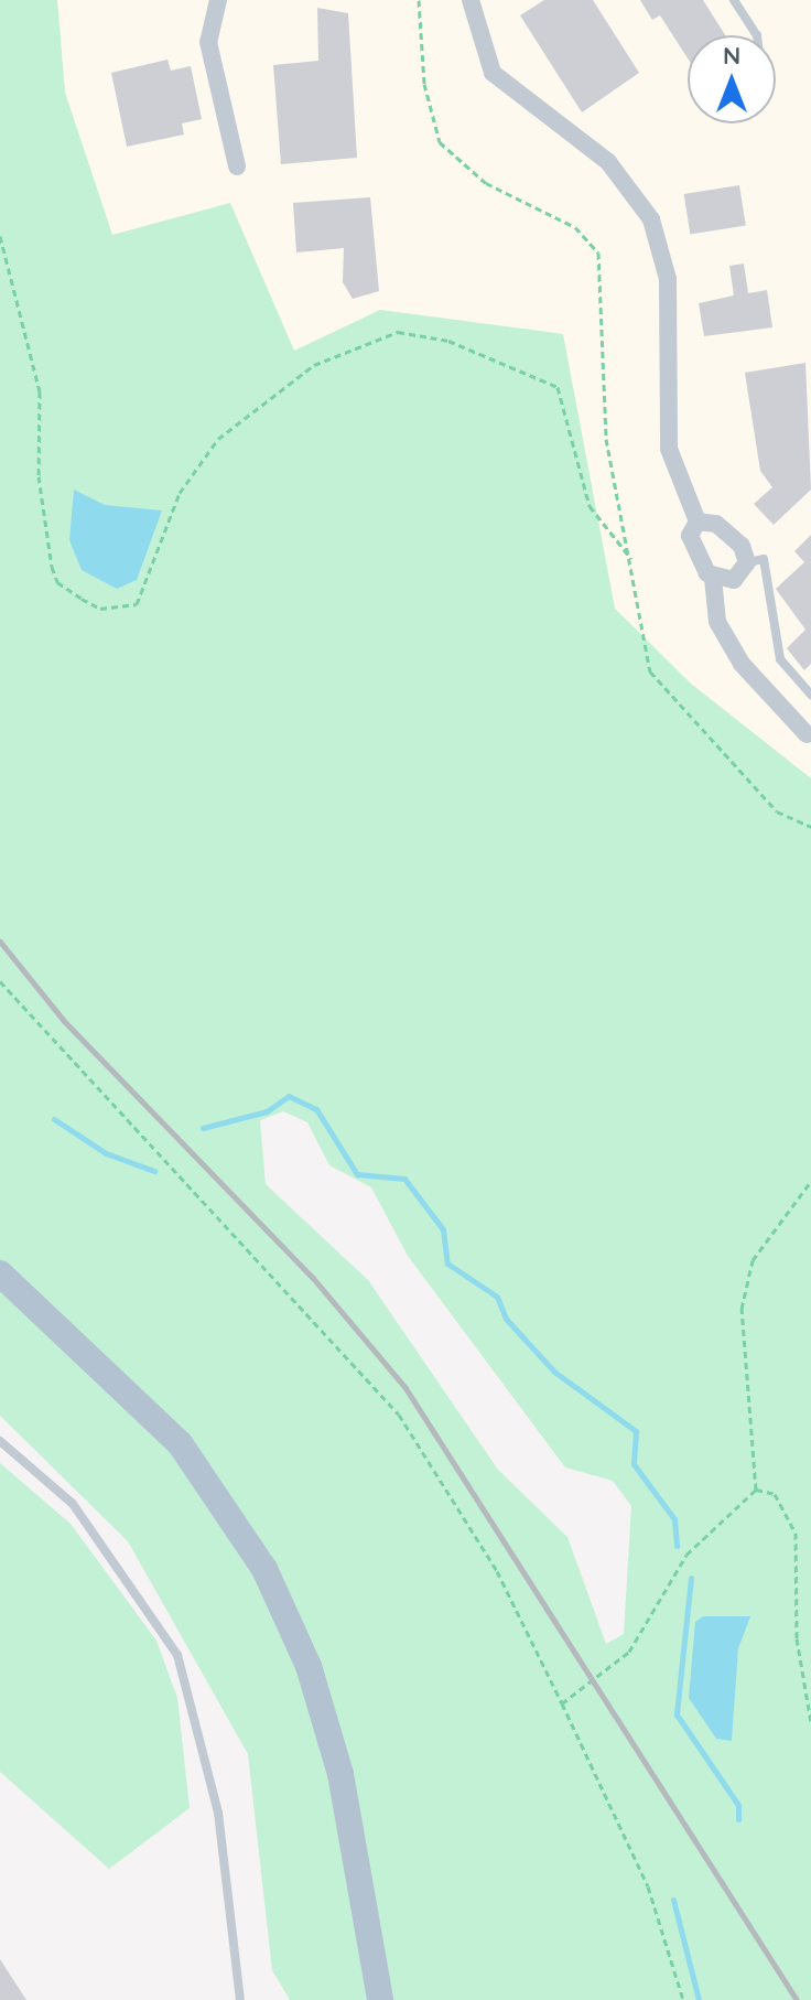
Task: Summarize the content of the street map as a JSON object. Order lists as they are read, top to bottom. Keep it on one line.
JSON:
{"north":"top"}
